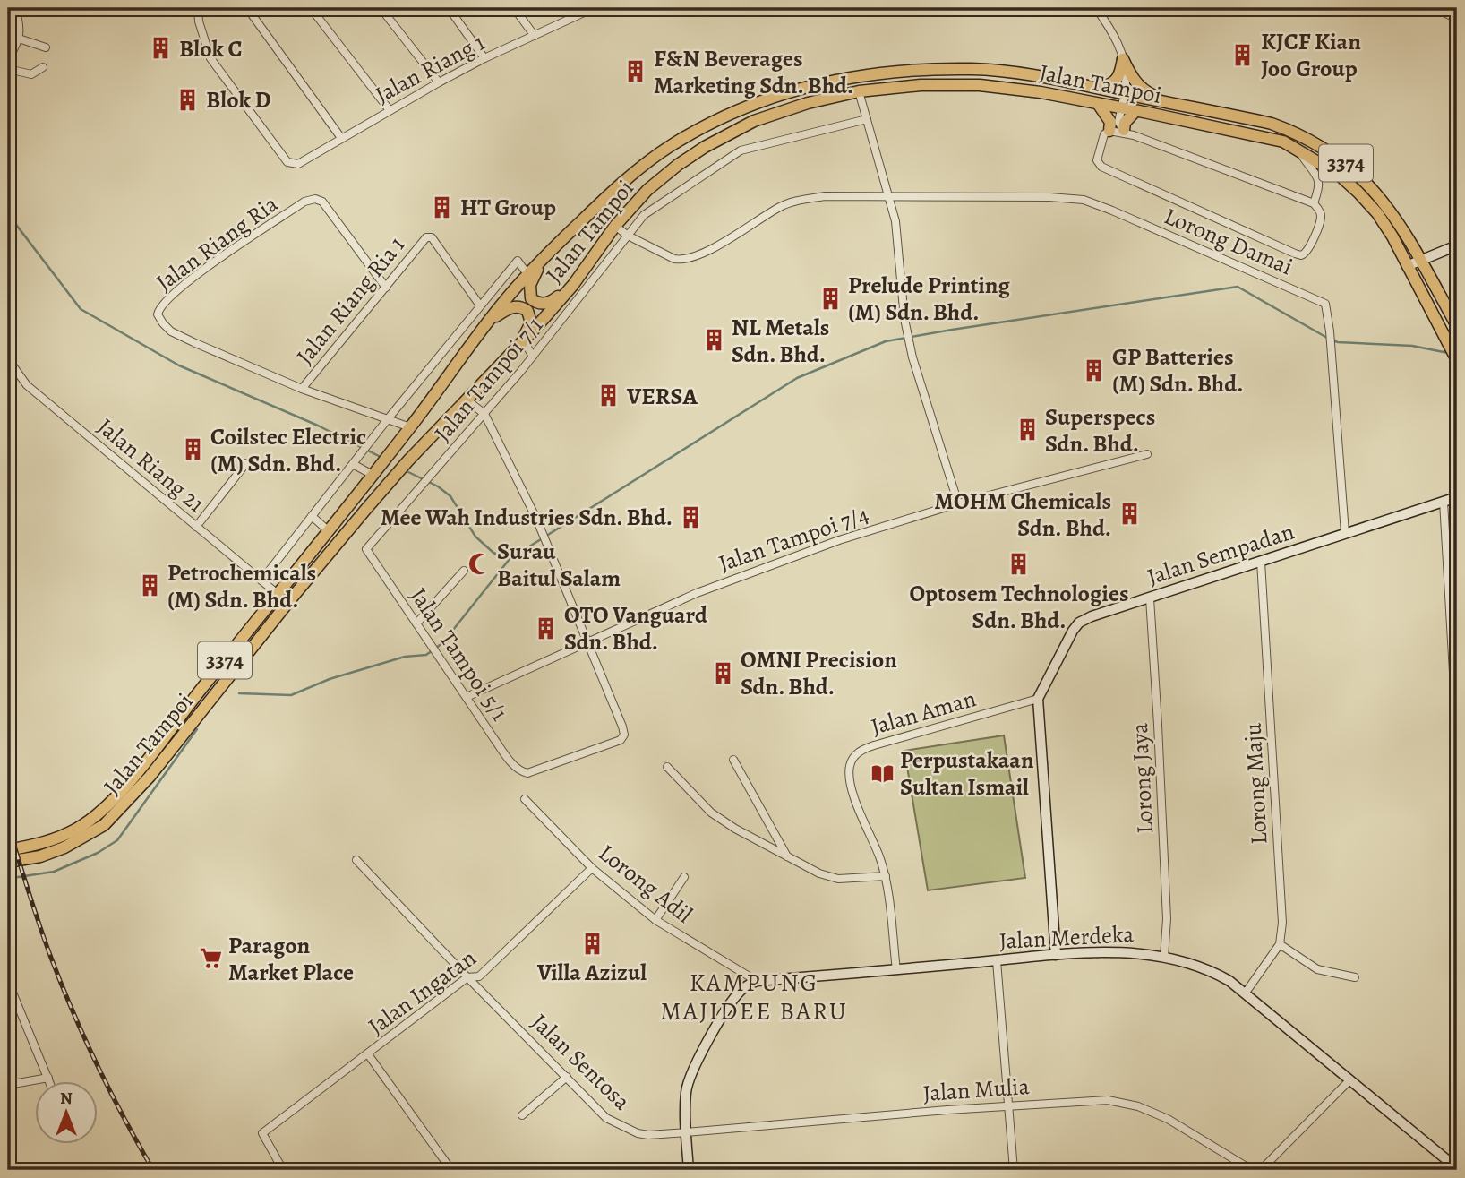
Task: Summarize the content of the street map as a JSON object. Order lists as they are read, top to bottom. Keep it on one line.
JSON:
{"streets":{"main road":["Jalan Tampoi","3374"],"street":["Jalan Riang 1","Lorong Damai","Jalan Riang Ria","Jalan Riang Ria 1","Jalan Tampoi 7/1","Jalan Riang 21","Jalan Tampoi 7/4","Jalan Sempadan","Jalan Tampoi 5/1","Jalan Aman","Lorong Jaya","Lorong Maju","Lorong Adil","Jalan Merdeka","Jalan Ingatan","Jalan Sentosa","Jalan Mulia"]},"crossings":[["Jalan Tampoi","Jalan Riang Ria"],["Jalan Tampoi","Jalan Riang 21"],["Lorong Damai","Jalan Sempadan"],["Jalan Riang Ria","Jalan Riang Ria 1"],["Jalan Tampoi 7/1","Jalan Tampoi 5/1"],["Jalan Tampoi 7/4","Jalan Tampoi 5/1"],["Jalan Sempadan","Jalan Aman"],["Jalan Sempadan","Lorong Jaya"],["Jalan Sempadan","Lorong Maju"],["Jalan Aman","Jalan Merdeka"],["Lorong Jaya","Jalan Merdeka"],["Lorong Adil","Jalan Merdeka"],["Lorong Adil","Jalan Ingatan"],["Jalan Ingatan","Jalan Sentosa"],["Jalan Sentosa","Jalan Mulia"]],"districts":["KAMPUNG MAJIDEE BARU"],"places":{"building":["Blok C","KJCF Kian Joo Group","F&N Beverages Marketing Sdn. Bhd.","Blok D","HT Group","Prelude Printing (M) Sdn. Bhd.","NL Metals Sdn. Bhd.","GP Batteries (M) Sdn. Bhd.","VERSA","Superspecs Sdn. Bhd.","Coilstec Electric (M) Sdn. Bhd.","MOHM Chemicals Sdn. Bhd.","Mee Wah Industries Sdn. Bhd.","Optosem Technologies Sdn. Bhd.","Petrochemicals (M) Sdn. Bhd.","OTO Vanguard Sdn. Bhd.","OMNI Precision Sdn. Bhd.","Villa Azizul"],"mosque":["Surau Baitul Salam"],"library":["Perpustakaan Sultan Ismail"],"supermarket":["Paragon Market Place"]},"north":"top"}
